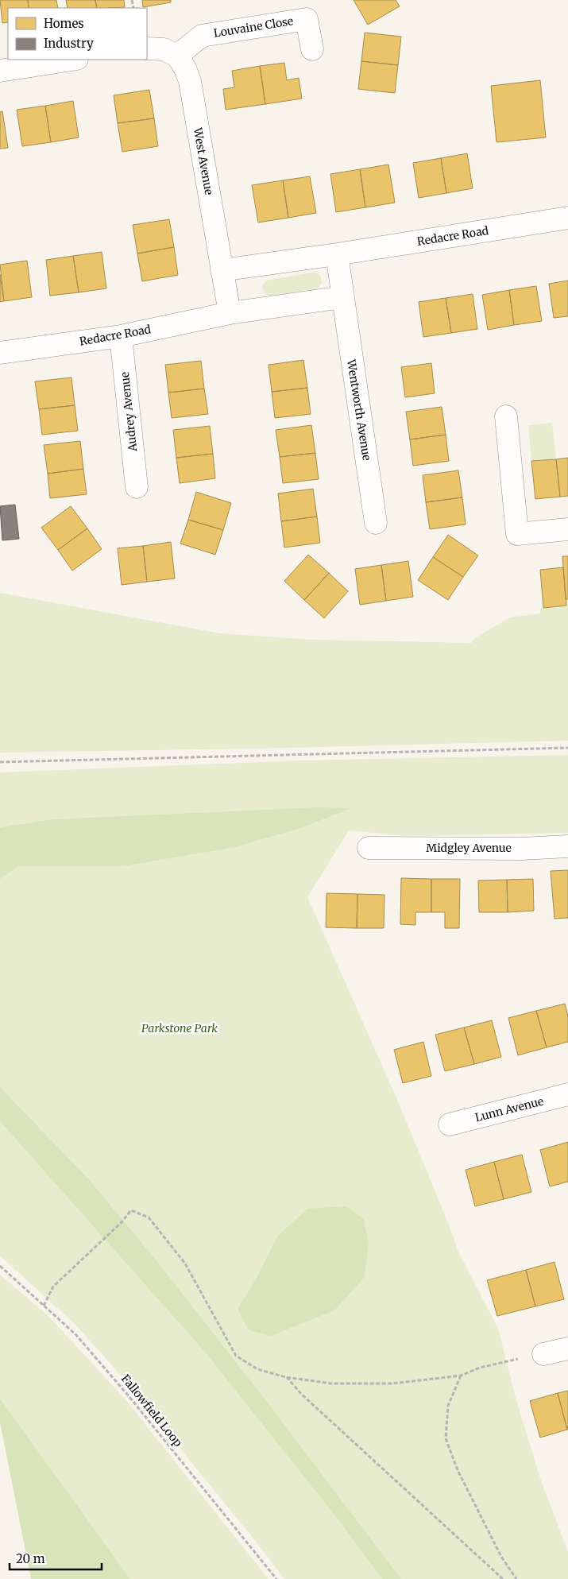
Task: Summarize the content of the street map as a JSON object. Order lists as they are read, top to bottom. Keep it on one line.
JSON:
{"streets":{"street":["Louvaine Close","West Avenue","Redacre Road","Wentworth Avenue","Audrey Avenue","Midgley Avenue","Lunn Avenue"],"path":["Fallowfield Loop"]},"crossings":[["Louvaine Close","West Avenue"],["West Avenue","Redacre Road"],["Redacre Road","Wentworth Avenue"],["Redacre Road","Audrey Avenue"]],"parks":["Parkstone Park"],"legend":["Homes","Industry"],"scale_bar":"20 m"}
